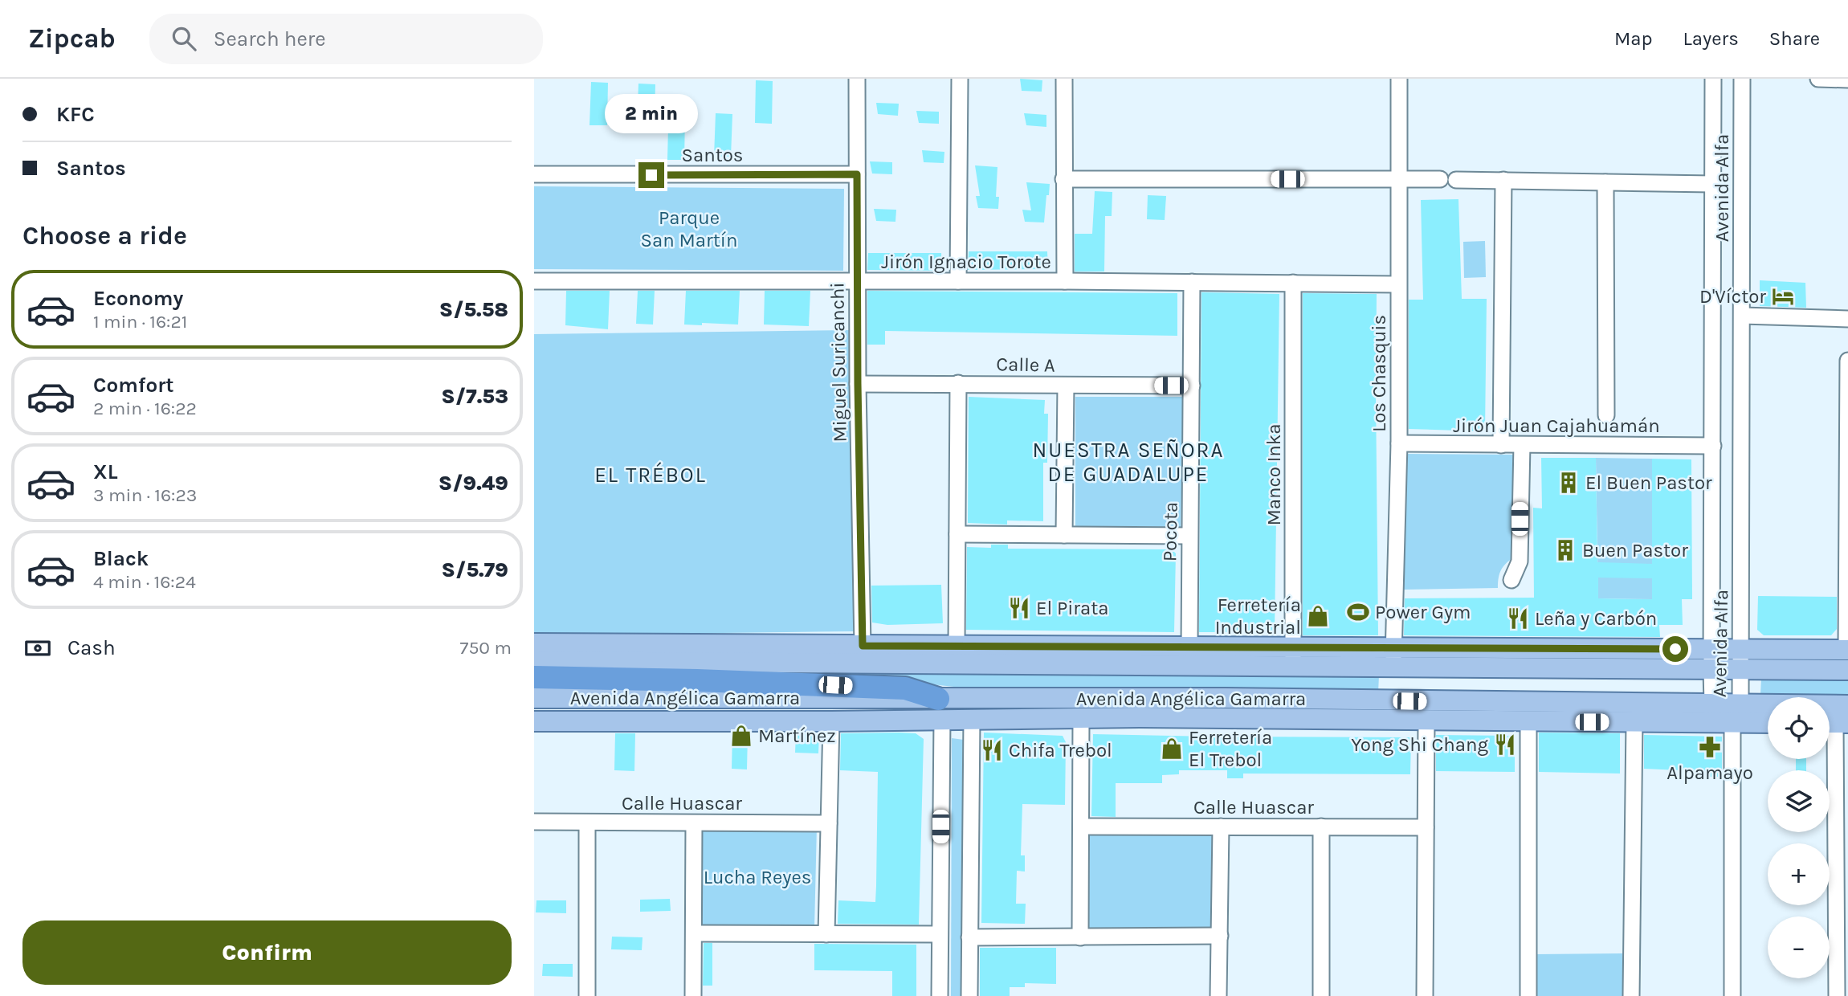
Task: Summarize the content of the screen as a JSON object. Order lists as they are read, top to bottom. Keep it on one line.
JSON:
{"streets":{"main road":["Avenida Angélica Gamarra"],"street":["Santos","Avenida Alfa","Jirón Ignacio Torote","Miguel Suricanchi","Calle A","Los Chasquis","Jirón Juan Cajahuamán","Manco Inka","Pocota","Calle Huascar"]},"crossings":[["Santos","Miguel Suricanchi"],["Avenida Alfa","Jirón Juan Cajahuamán"],["Avenida Alfa","Avenida Angélica Gamarra"],["Jirón Ignacio Torote","Miguel Suricanchi"],["Jirón Ignacio Torote","Los Chasquis"],["Jirón Ignacio Torote","Manco Inka"],["Jirón Ignacio Torote","Pocota"],["Miguel Suricanchi","Calle A"],["Miguel Suricanchi","Avenida Angélica Gamarra"],["Calle A","Pocota"],["Los Chasquis","Jirón Juan Cajahuamán"],["Los Chasquis","Avenida Angélica Gamarra"],["Manco Inka","Avenida Angélica Gamarra"],["Pocota","Avenida Angélica Gamarra"]],"districts":["NUESTRA SEÑORA DE GUADALUPE","EL TRÉBOL"],"parks":["Parque San Martín","Lucha Reyes"],"places":{"hotel":["D'Víctor"],"building":["El Buen Pastor","Buen Pastor"],"restaurant":["El Pirata","Leña y Carbón","Yong Shi Chang","Chifa Trebol"],"sports":["Power Gym"],"shop":["Ferretería Industrial","Martínez","Ferretería El Trebol"],"pharmacy":["Alpamayo"]},"page":{"header":"Zipcab","search":"Search here","nav":["Map","Layers","Share"],"banner":["KFC","Santos"],"bubble":"2 min","heading":"Choose a ride","list":[{"name":"Economy","note":"1 min · 16:21","value":"S/5.58"},{"name":"Comfort","note":"2 min · 16:22","value":"S/7.53"},{"name":"XL","note":"3 min · 16:23","value":"S/9.49"},{"name":"Black","note":"4 min · 16:24","value":"S/5.79"}],"pay":["Cash","750 m"],"map_buttons":["+","−"],"buttons":"Confirm"}}
